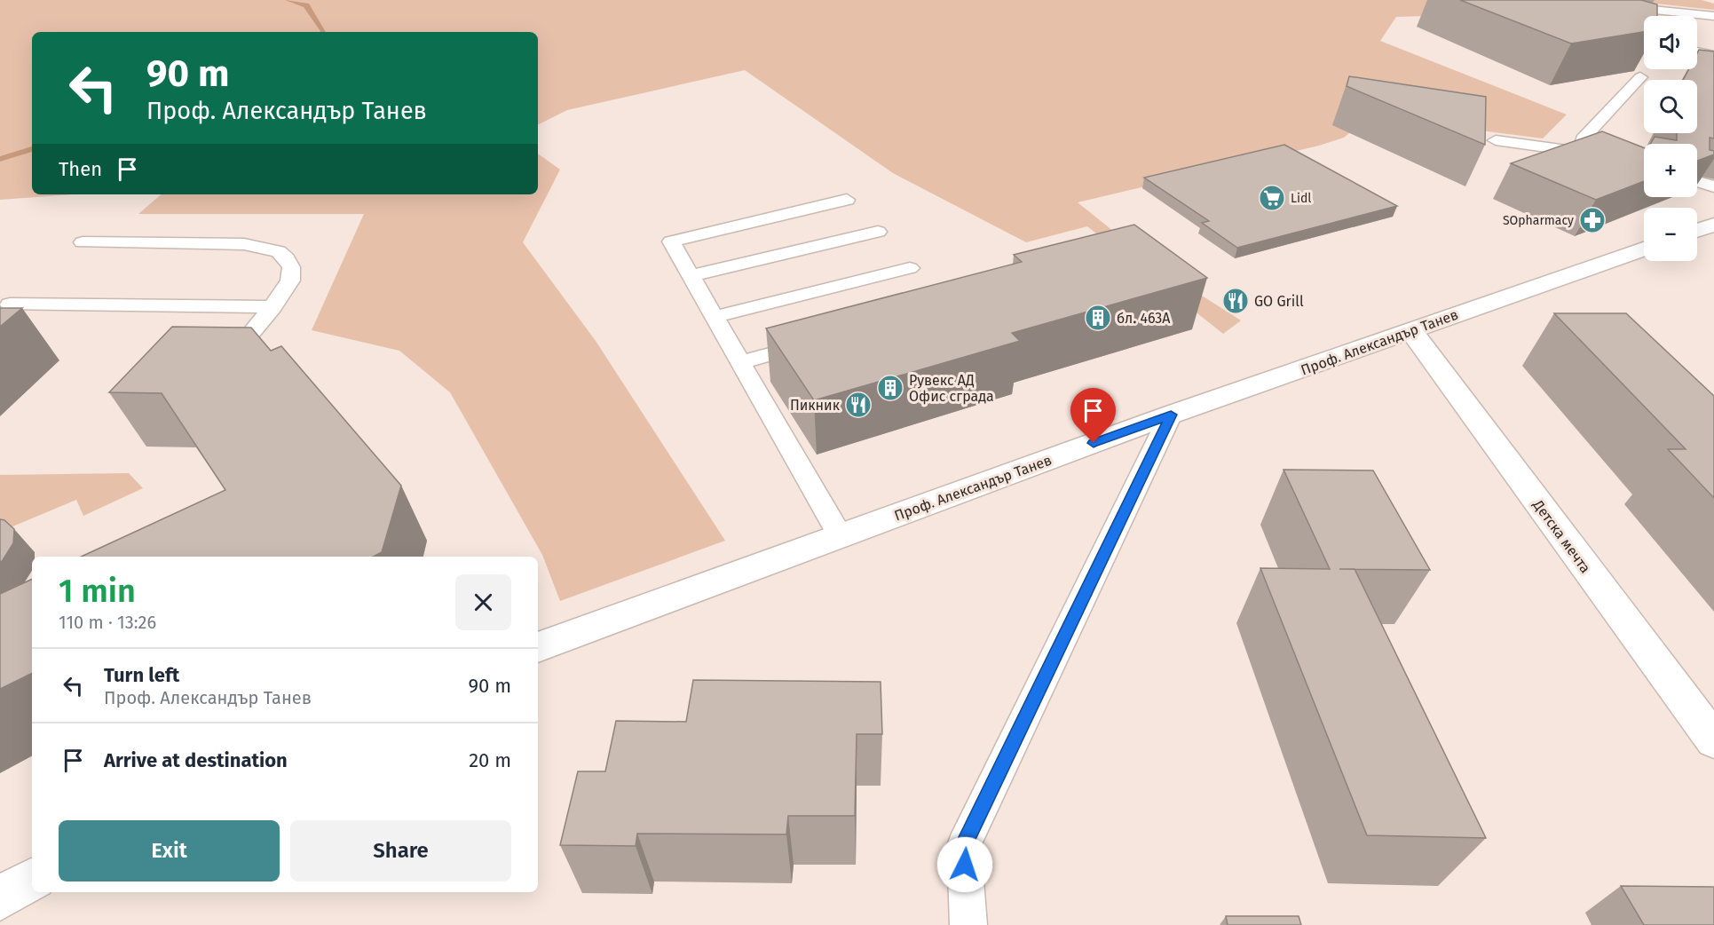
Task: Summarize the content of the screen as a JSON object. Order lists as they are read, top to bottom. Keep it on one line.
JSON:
{"streets":{"street":["Проф. Александър Танев","Детска мечта"]},"crossings":[["Проф. Александър Танев","Детска мечта"]],"places":{"supermarket":["Lidl"],"pharmacy":["SOpharmacy"],"restaurant":["GO Grill","Пикник"],"building":["бл. 463А","Рувекс АД Офис сграда"]},"page":{"map_buttons":["+","−"],"turn":["90 m","Проф. Александър Танев"],"then":"Then","heading":["1 min","110 m · 13:26"],"list":[{"name":"Turn left","note":"Проф. Александър Танев","value":"90 m"},{"name":"Arrive at destination","value":"20 m"}],"buttons":["Exit","Share"]}}
